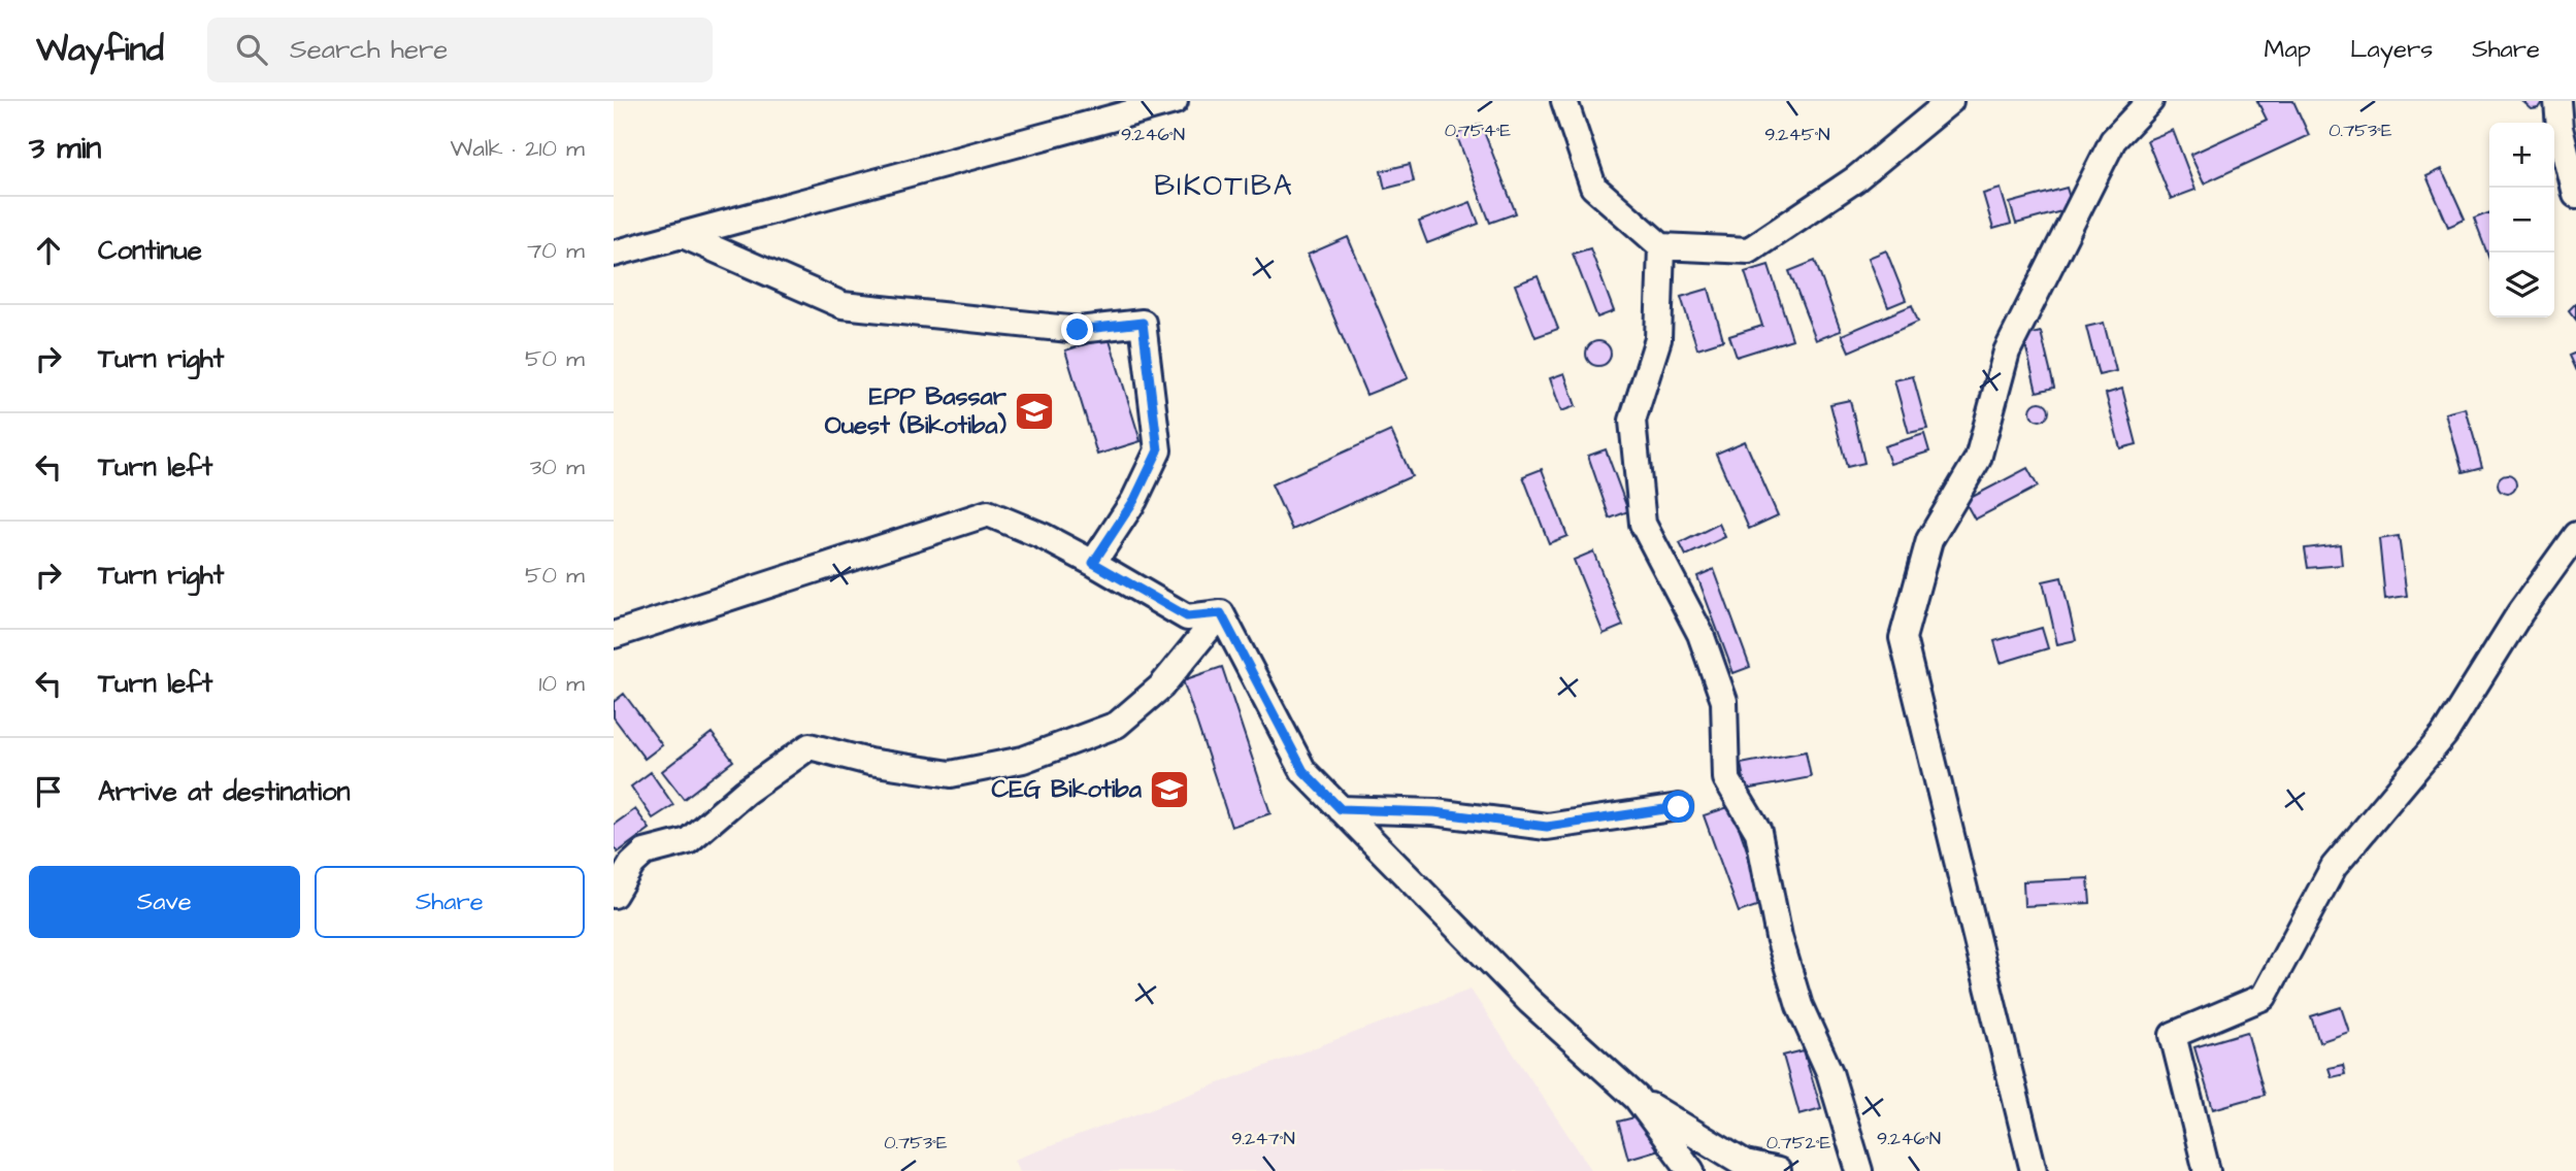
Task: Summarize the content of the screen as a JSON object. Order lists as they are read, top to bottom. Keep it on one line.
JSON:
{"districts":["BIKOTIBA"],"places":{"school or university":["EPP Bassar Ouest (Bikotiba)","CEG Bikotiba"]},"page":{"header":"Wayfind","search":"Search here","nav":["Map","Layers","Share"],"heading":["3 min","Walk · 210 m"],"map_buttons":["+","−"],"list":[["Continue","70 m"],["Turn right","50 m"],["Turn left","30 m"],["Turn right","50 m"],["Turn left","10 m"],"Arrive at destination"],"buttons":["Save","Share"]},"coordinates":["0.754°E","0.753°E","9.246°N","9.245°N","9.247°N","0.752°E"]}
